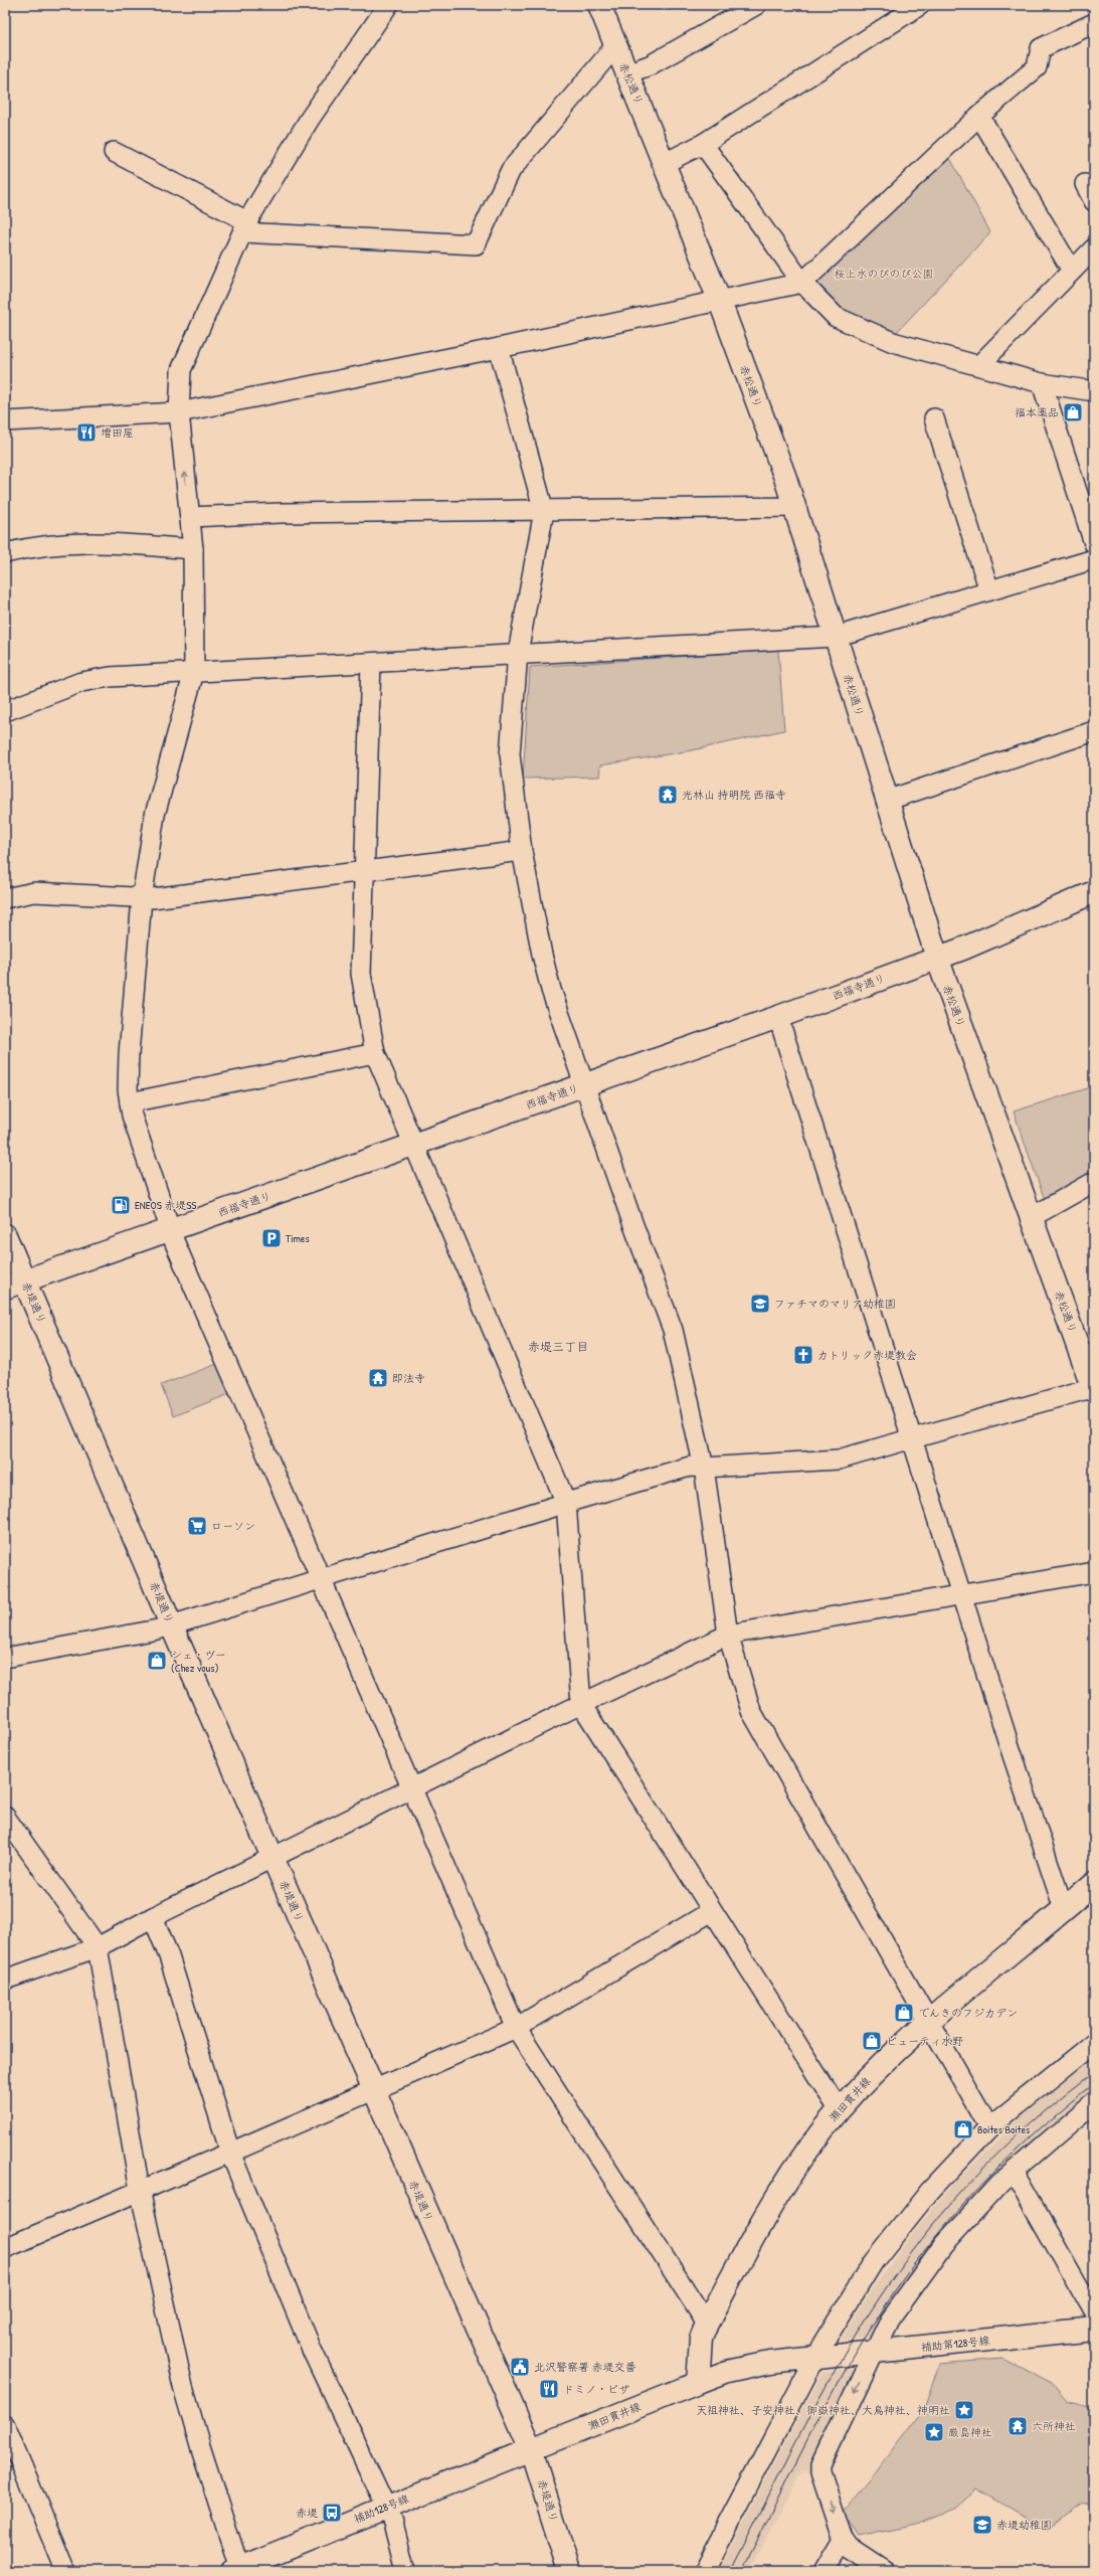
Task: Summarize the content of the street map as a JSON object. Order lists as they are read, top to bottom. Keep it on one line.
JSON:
{"streets":{"street":["赤松通り","西福寺通り","赤堤通り","瀬田貫井線","補助第128号線","補助128号線"]},"crossings":[["赤松通り","西福寺通り"],["西福寺通り","赤堤通り"],["赤堤通り","瀬田貫井線"],["赤堤通り","補助128号線"],["瀬田貫井線","補助第128号線"],["瀬田貫井線","補助128号線"]],"districts":["赤堤三丁目"],"parks":["桜上水のびのび公園"],"places":{"shop":["福本薬品","シェ・ヴー (Chez vous)","でんきのフジカデン","ビューティ水野","Boites Boites"],"restaurant":["増田屋","ドミノ・ピザ"],"temple":["光林山 持明院 西福寺","即法寺","六所神社"],"fuel station":["ENEOS 赤堤SS"],"parking":["Times"],"school or university":["ファチマのマリア幼稚園","赤堤幼稚園"],"church":["カトリック赤堤教会"],"supermarket":["ローソン"],"public building":["北沢警察署 赤堤交番"],"place":["天祖神社、子安神社、御嶽神社、大鳥神社、神明社","厳島神社"],"bus stop":["赤堤"]}}
